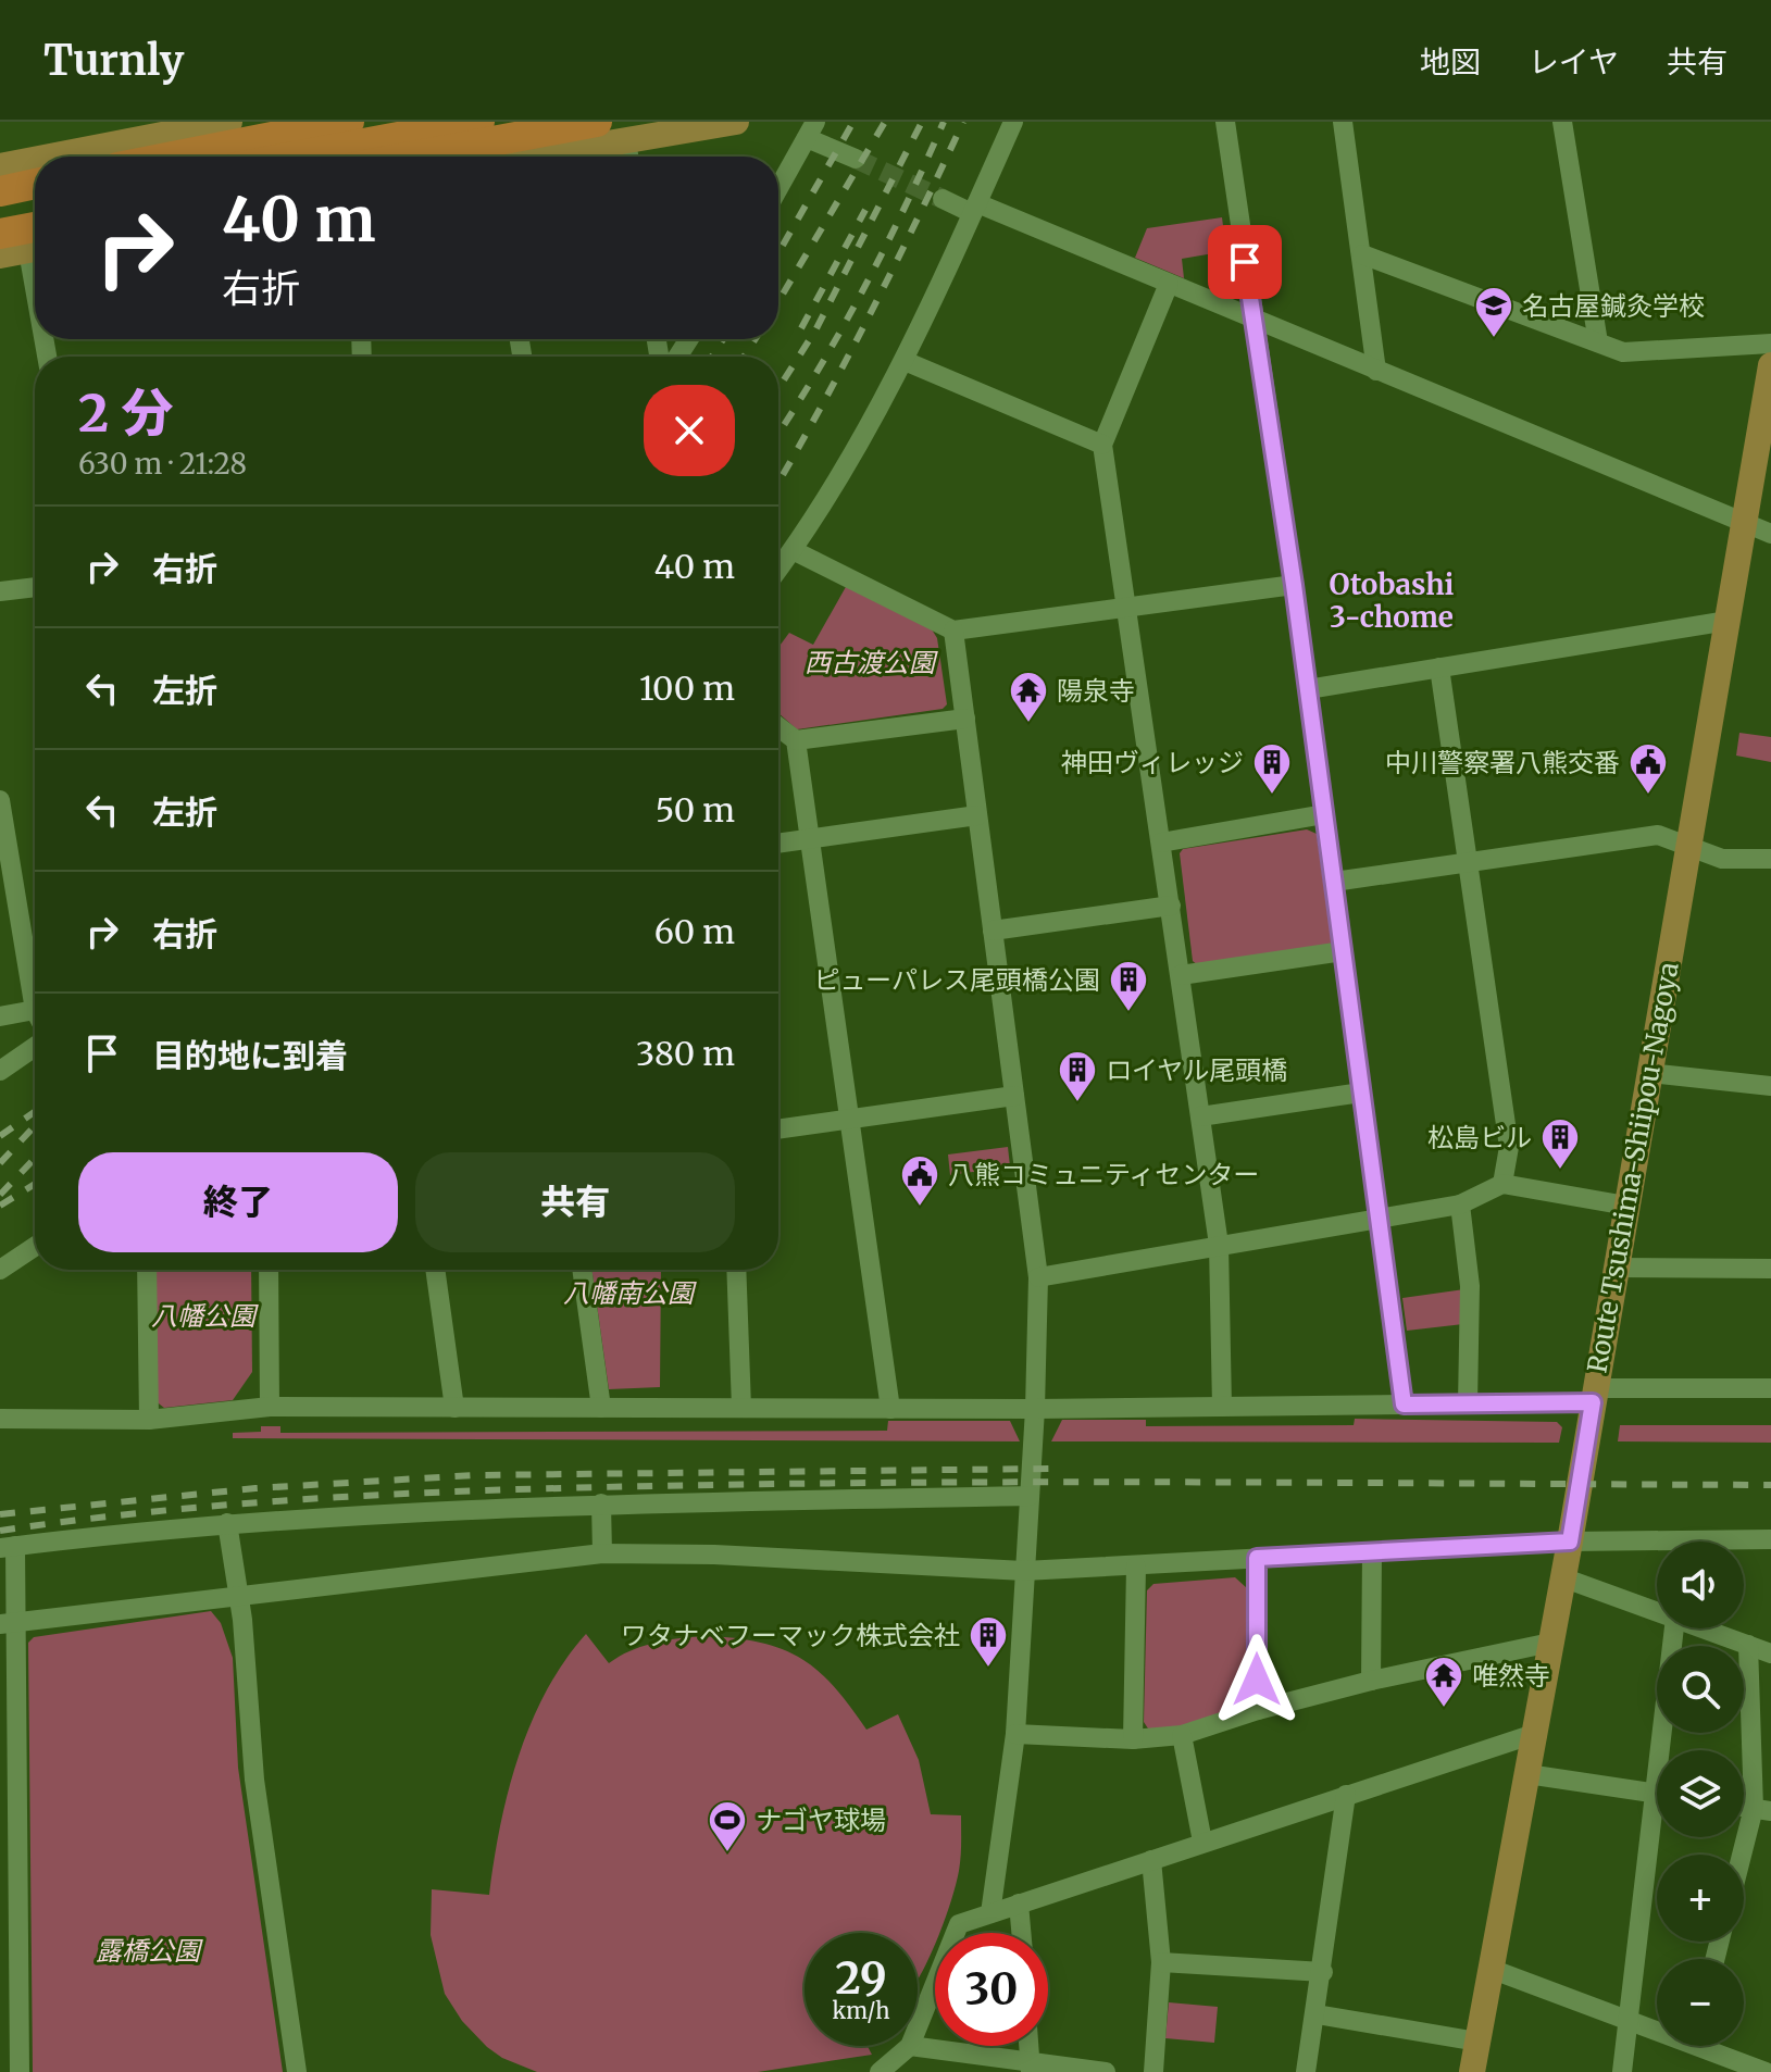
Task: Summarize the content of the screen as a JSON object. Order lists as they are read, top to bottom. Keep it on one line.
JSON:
{"streets":{"main road":["Route Tsushima-Shiipou-Nagoya"]},"districts":["Otobashi 3-chome"],"parks":["西古渡公園","八幡南公園","八幡公園","露橋公園"],"places":{"school or university":["名古屋鍼灸学校"],"temple":["陽泉寺","唯然寺"],"building":["神田ヴィレッジ","ピューパレス尾頭橋公園","ロイヤル尾頭橋","松島ビル","ワタナベフーマック株式会社"],"public building":["中川警察署八熊交番","八熊コミュニティセンター"],"sports":["ナゴヤ球場"]},"page":{"header":"Turnly","nav":["地図","レイヤ","共有"],"turn":["40 m","右折"],"heading":["2 分","630 m · 21:28"],"list":[{"name":"右折","value":"40 m"},{"name":"左折","value":"100 m"},{"name":"左折","value":"50 m"},{"name":"右折","value":"60 m"},{"name":"目的地に到着","value":"380 m"}],"buttons":["終了","共有"],"map_buttons":["+","−"],"speed":"29 km/h","limit":"30"}}
